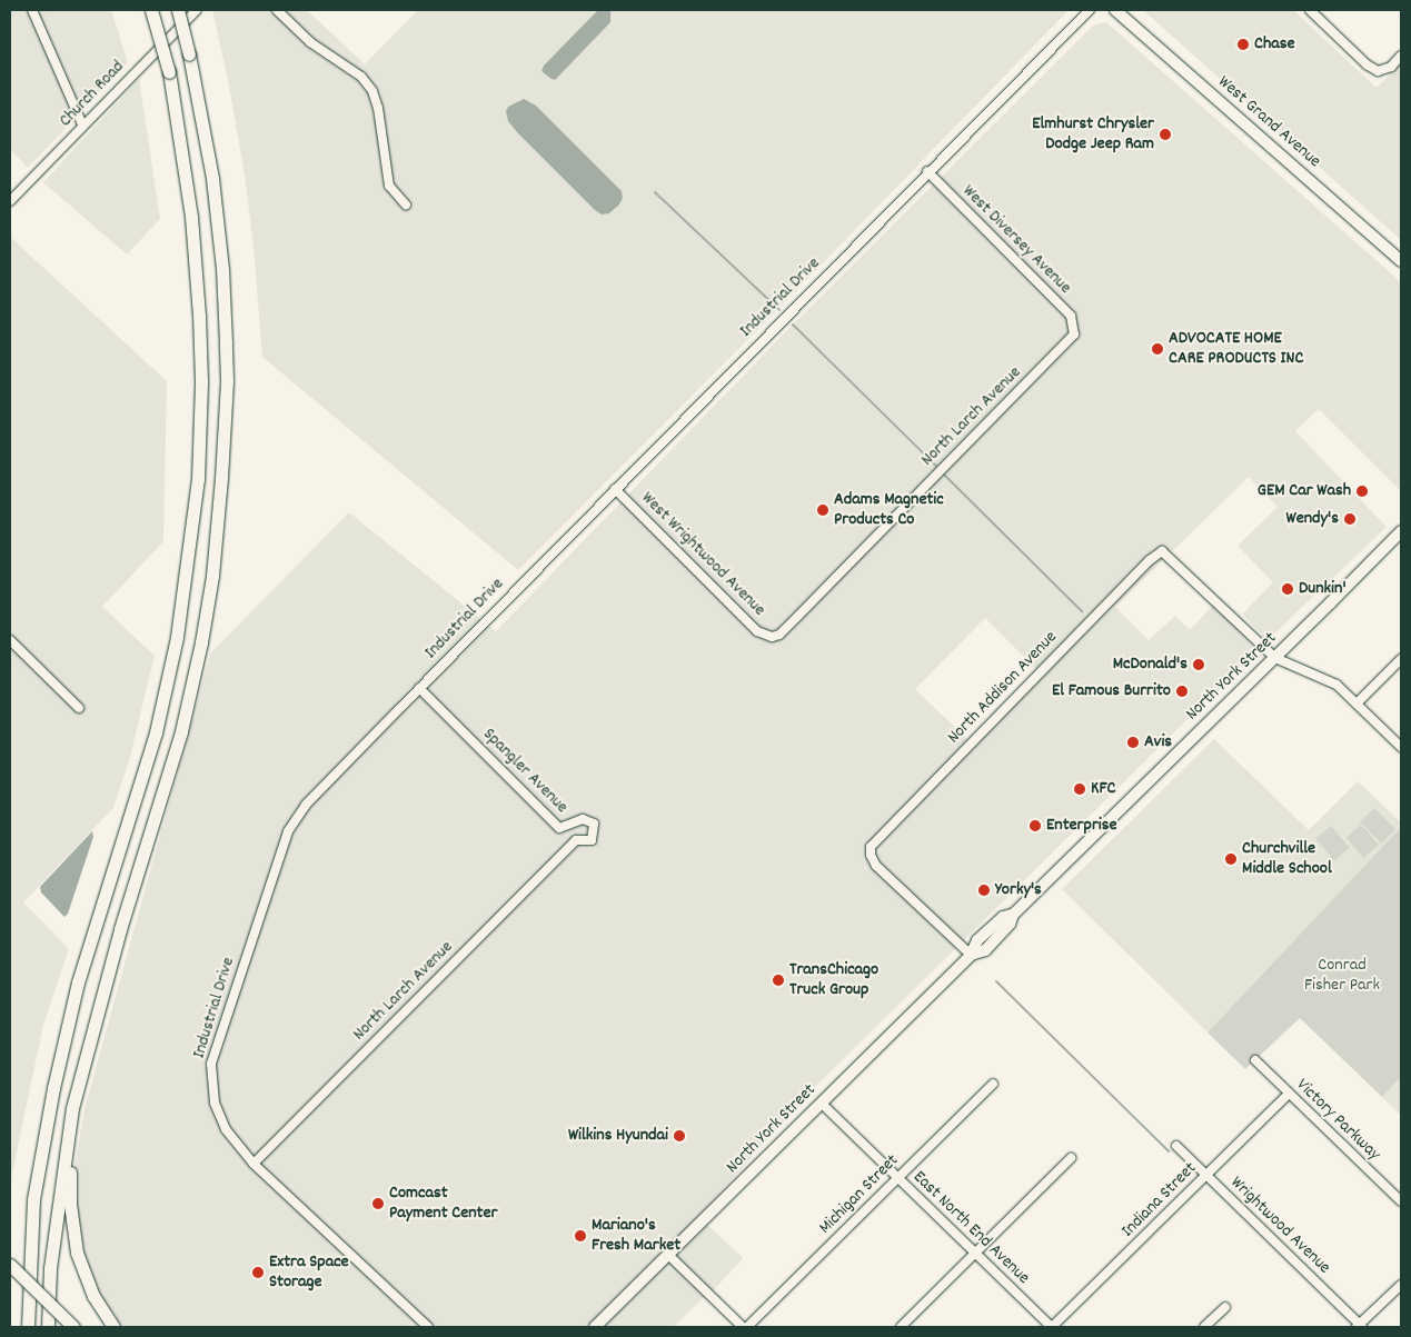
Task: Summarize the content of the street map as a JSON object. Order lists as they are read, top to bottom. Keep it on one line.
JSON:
{"streets":{"main road":["West Grand Avenue","North York Street"],"street":["Church Road","West Diversey Avenue","Industrial Drive","North Larch Avenue","West Wrightwood Avenue","North Addison Avenue","Spangler Avenue","Victory Parkway","Michigan Street","Indiana Street","Wrightwood Avenue","East North End Avenue"]},"crossings":[["West Diversey Avenue","Industrial Drive"],["West Diversey Avenue","North Larch Avenue"],["Industrial Drive","North Larch Avenue"],["Industrial Drive","West Wrightwood Avenue"],["Industrial Drive","Spangler Avenue"],["North Larch Avenue","West Wrightwood Avenue"],["North Larch Avenue","Spangler Avenue"],["North York Street","North Addison Avenue"],["North York Street","East North End Avenue"],["Victory Parkway","Indiana Street"],["Michigan Street","East North End Avenue"],["Indiana Street","Wrightwood Avenue"],["Indiana Street","East North End Avenue"]],"parks":["Conrad Fisher Park"],"places":["Chase","Elmhurst Chrysler Dodge Jeep Ram","ADVOCATE HOME CARE PRODUCTS INC","GEM Car Wash","Adams Magnetic Products Co","Wendy's","Dunkin'","McDonald's","El Famous Burrito","Avis","KFC","Enterprise","Churchville Middle School","Yorky's","TransChicago Truck Group","Wilkins Hyundai","Comcast Payment Center","Mariano's Fresh Market","Extra Space Storage"]}
